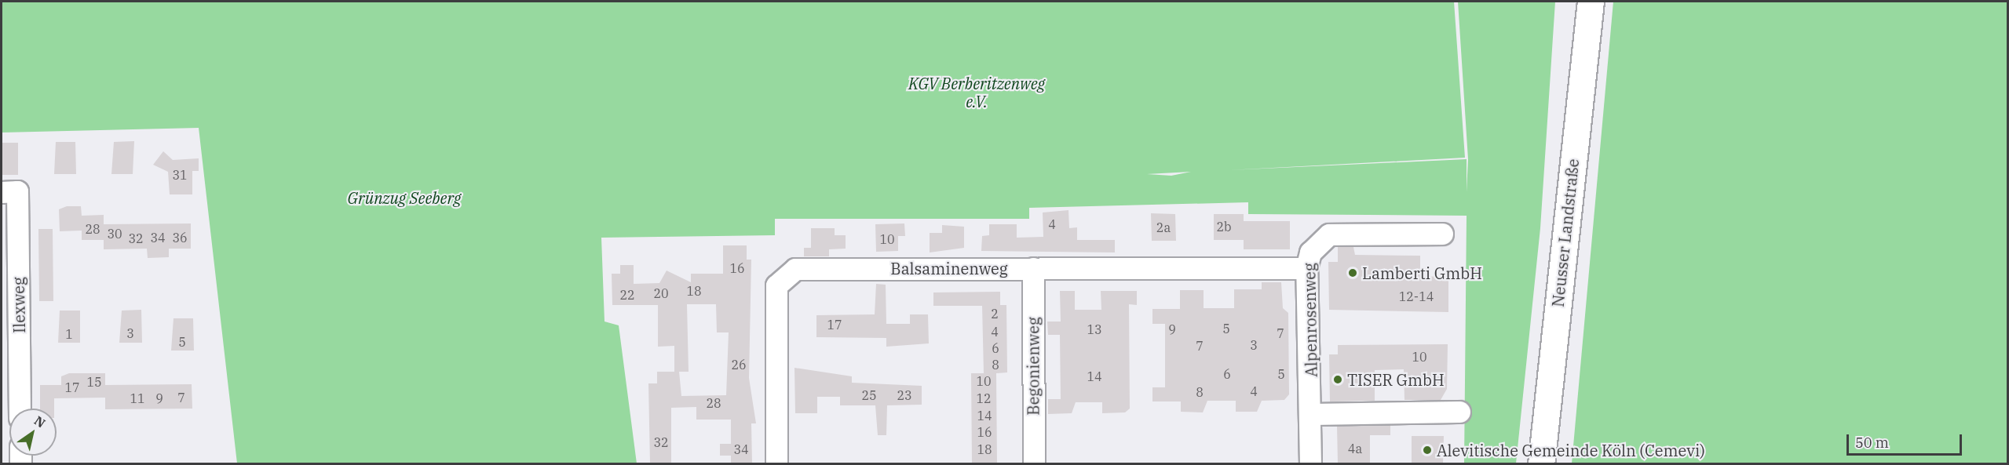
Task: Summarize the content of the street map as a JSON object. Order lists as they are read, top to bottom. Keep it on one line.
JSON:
{"streets":{"main road":["Neusser Landstraße"],"street":["Balsaminenweg","Ilexweg","Alpenrosenweg","Begonienweg"]},"crossings":[["Balsaminenweg","Alpenrosenweg"],["Balsaminenweg","Begonienweg"]],"parks":["KGV Berberitzenweg e.V.","Grünzug Seeberg"],"places":["Lamberti GmbH","TISER GmbH","Alevitische Gemeinde Köln (Cemevi)"],"house_numbers":["31","4","2b","2a","28","30","34","36","32","10","16","18","20","22","12-14","2","17","5","13","9","4","3","7","1","5","3","7","6","10","26","8","6","5","14","10","15","17","4","8","25","23","7","11","9","12","28","14","16","32","4a","34","18"],"scale_bar":"50 m","north":"top right"}
